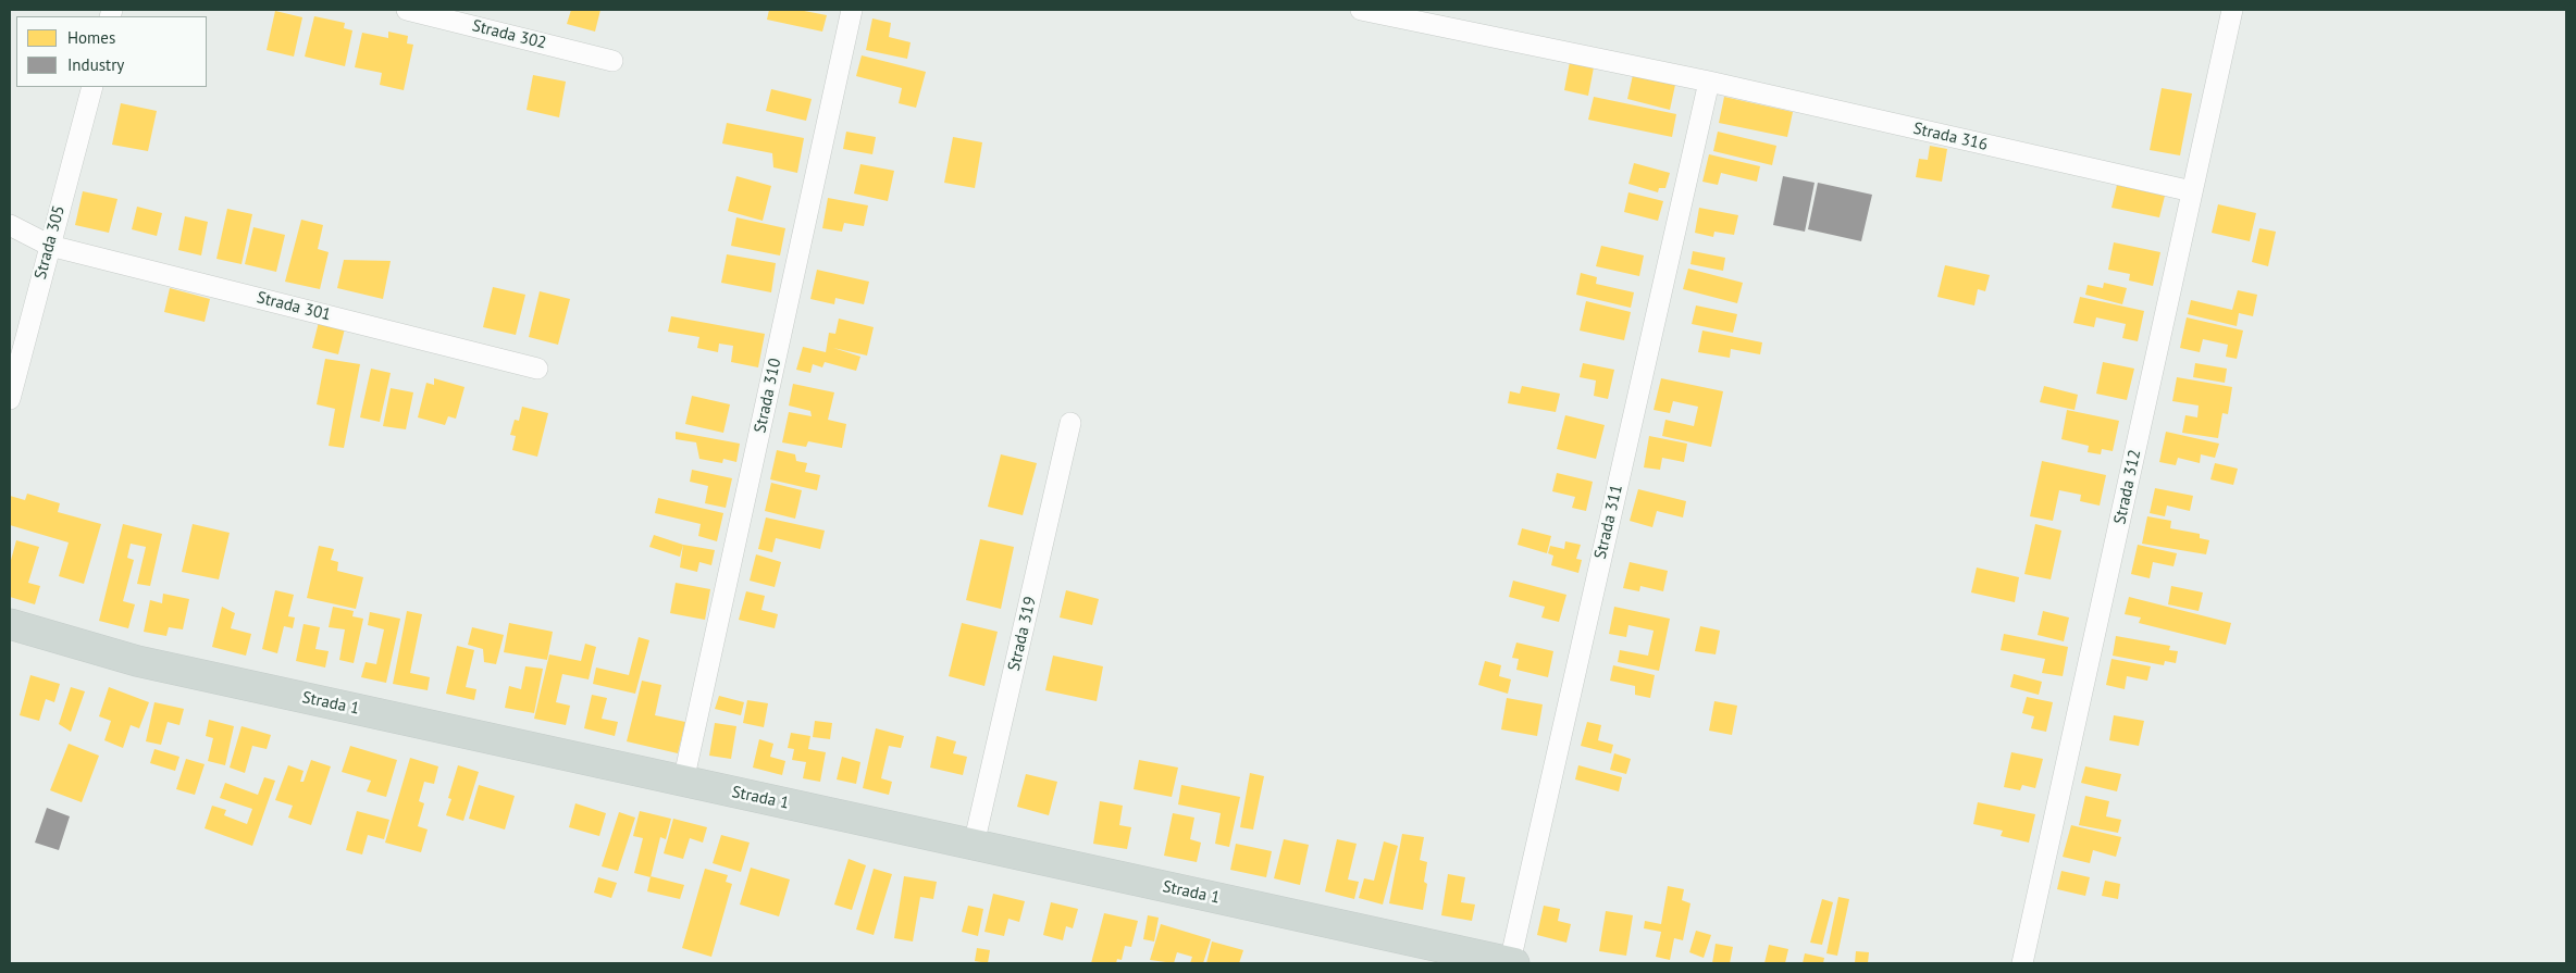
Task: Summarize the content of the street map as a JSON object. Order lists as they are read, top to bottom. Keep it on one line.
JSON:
{"streets":{"main road":["Strada 1"],"street":["Strada 302","Strada 316","Strada 305","Strada 301","Strada 310","Strada 312","Strada 311","Strada 319"]},"crossings":[["Strada 316","Strada 312"],["Strada 316","Strada 311"],["Strada 305","Strada 301"],["Strada 310","Strada 1"],["Strada 311","Strada 1"],["Strada 319","Strada 1"]],"legend":["Homes","Industry"]}
